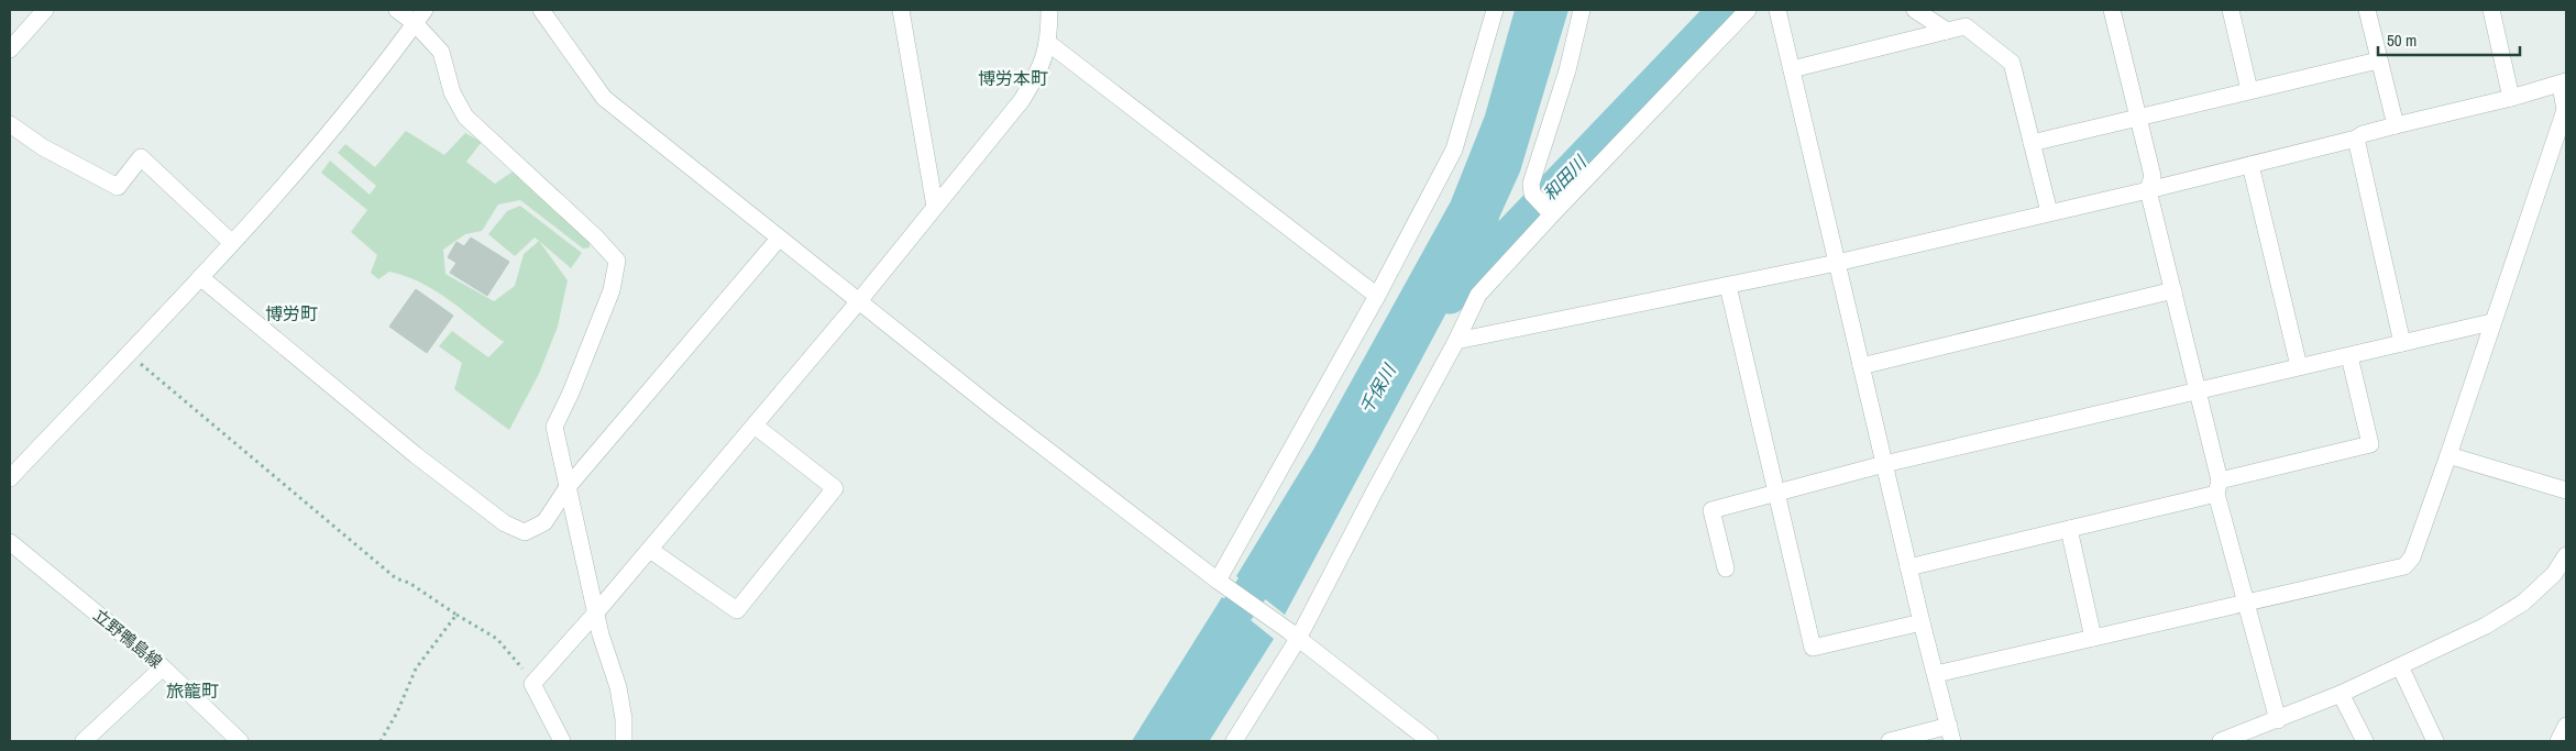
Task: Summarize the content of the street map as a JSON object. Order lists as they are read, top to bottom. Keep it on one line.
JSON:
{"streets":{"street":["立野鴨島線"]},"districts":["博労本町","博労町","旅籠町"],"water":["和田川","千保川"],"scale_bar":"50 m"}
